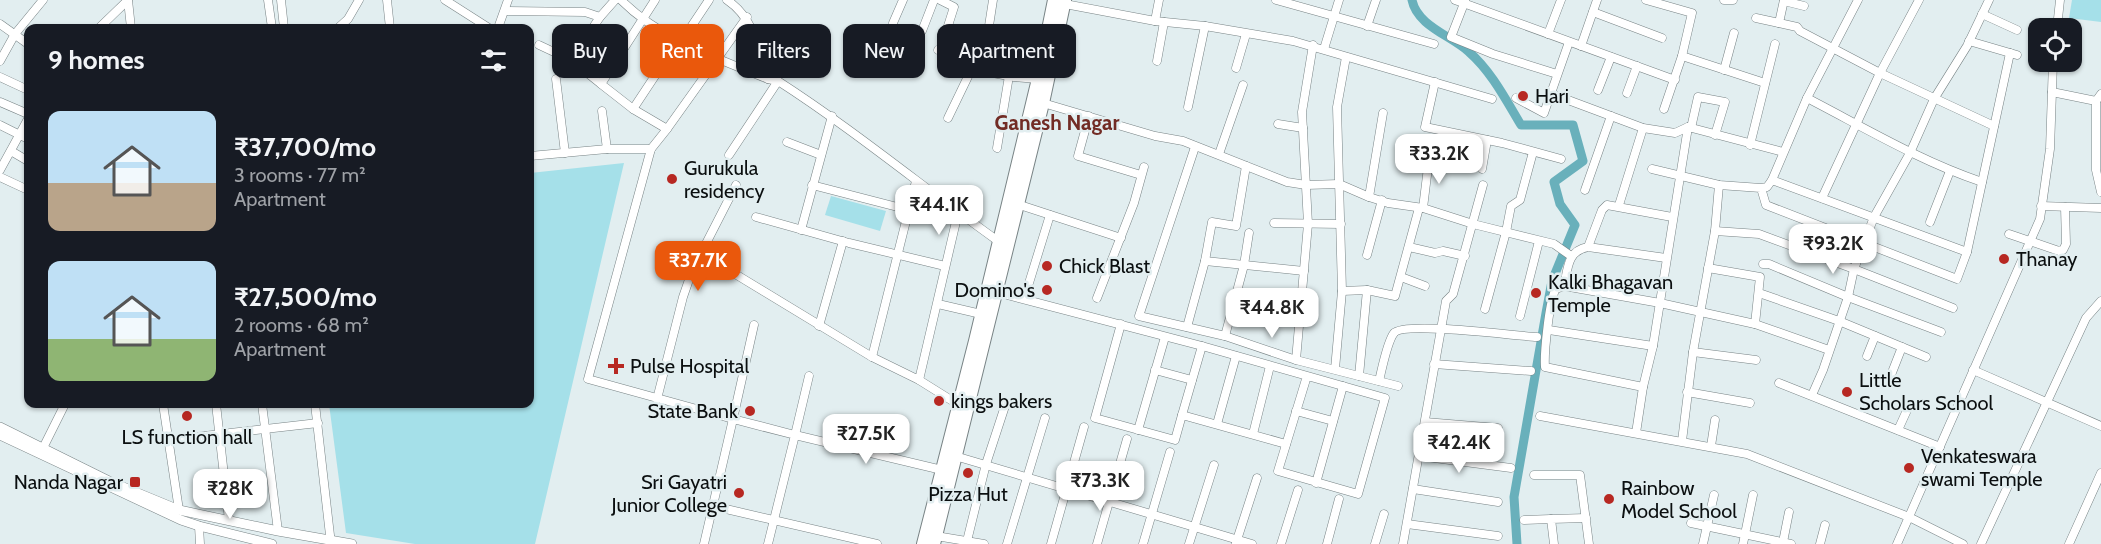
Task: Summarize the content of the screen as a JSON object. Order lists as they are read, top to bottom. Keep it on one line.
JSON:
{"districts":["Ganesh Nagar"],"places":{"other":["Hari","Gurukula residency","Thanay","Chick Blast","Domino's","Kalki Bhagavan Temple","Little Scholars School","kings bakers","State Bank","LS function hall","Venkateswara swami Temple","Pizza Hut","Sri Gayatri Junior College","Rainbow Model School"],"health":["Pulse Hospital"],"transit":["Nanda Nagar"]},"page":{"chip":["Buy","Rent","Filters","New","Apartment"],"heading":"9 homes","list":[{"name":"₹37,700/mo","note":"3 rooms · 77 m² · Apartment"},{"name":"₹27,500/mo","note":"2 rooms · 68 m² · Apartment"}],"price":["₹33.2K","₹44.1K","₹93.2K","₹37.7K","₹44.8K","₹27.5K","₹42.4K","₹73.3K","₹28K"]}}
